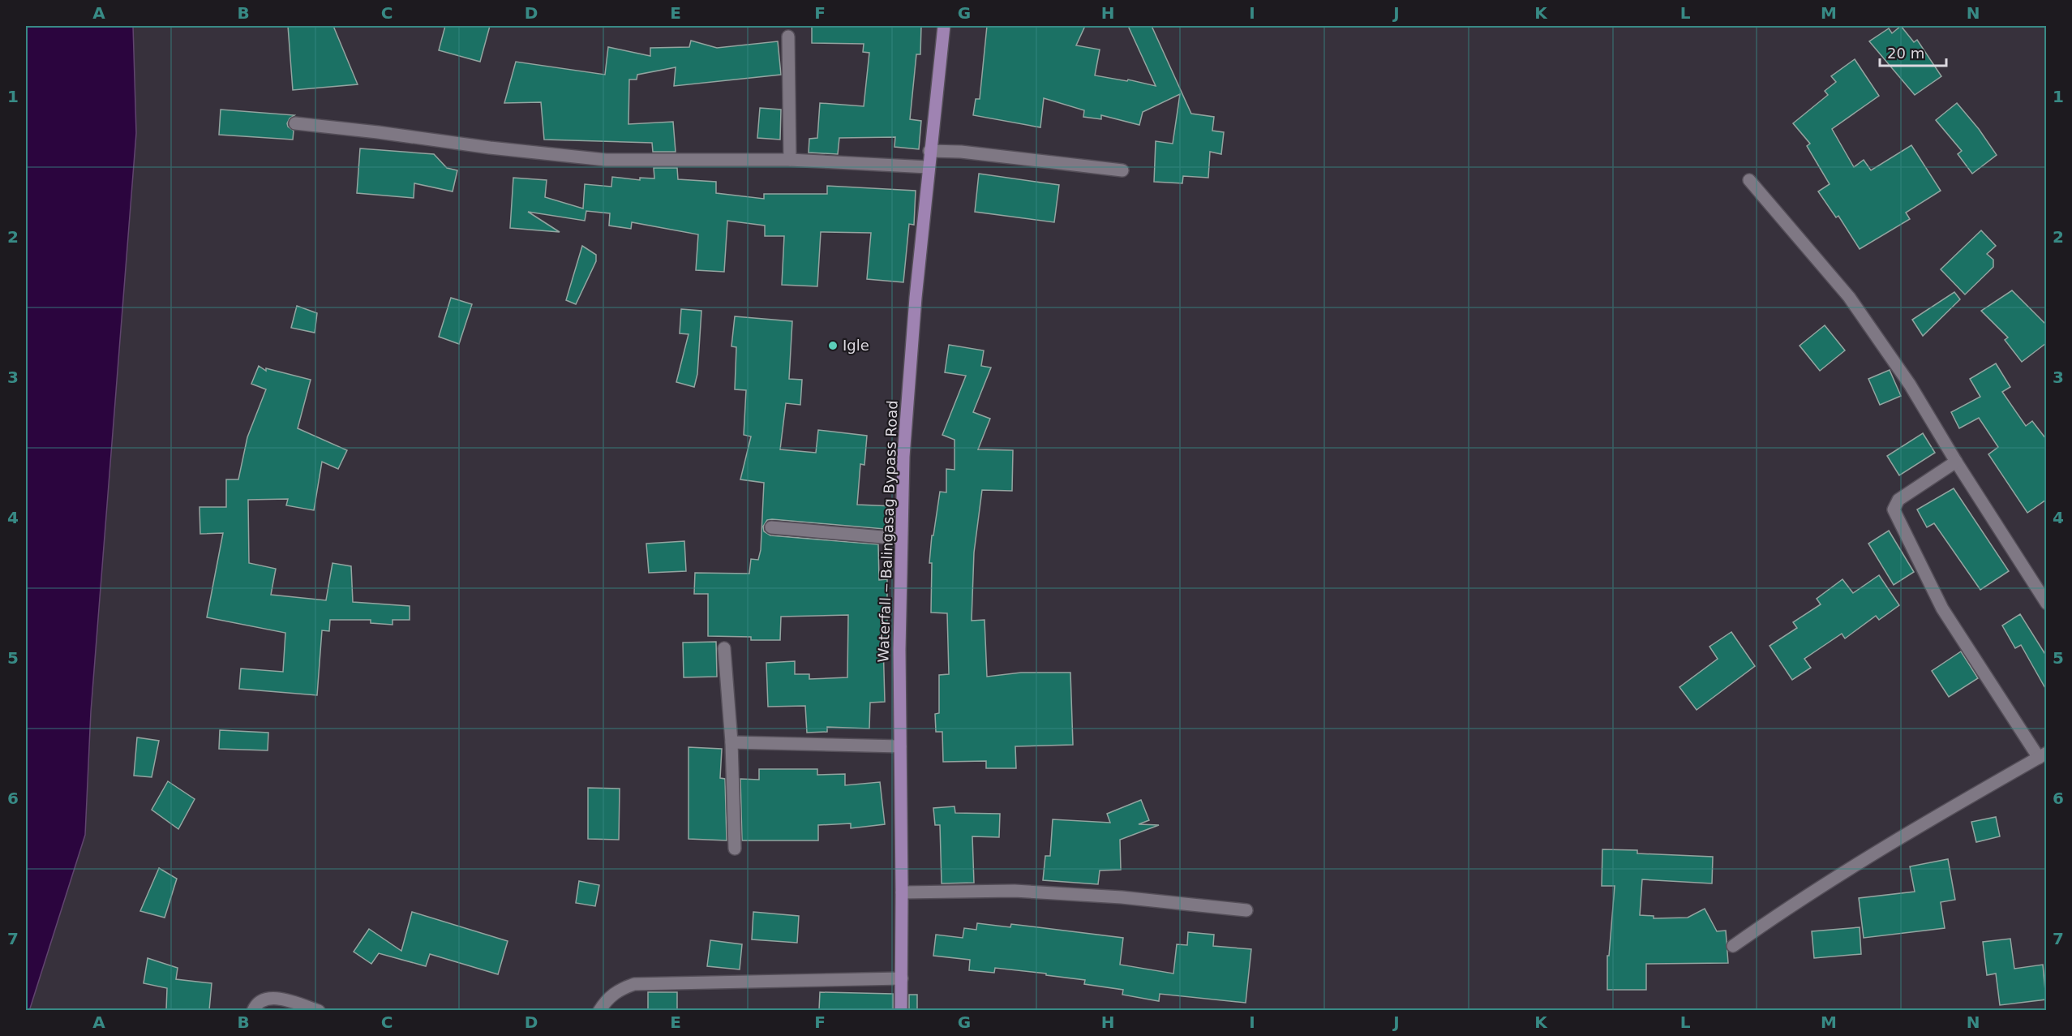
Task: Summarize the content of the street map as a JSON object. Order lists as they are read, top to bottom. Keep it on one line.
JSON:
{"streets":{"main road":["Waterfall ‒ Balingasag Bypass Road"]},"places":["Igle"],"scale_bar":"20 m","grid":{"columns":["A","B","C","D","E","F","G","H","I","J","K","L","M","N"],"rows":["1","2","3","4","5","6","7"]}}
